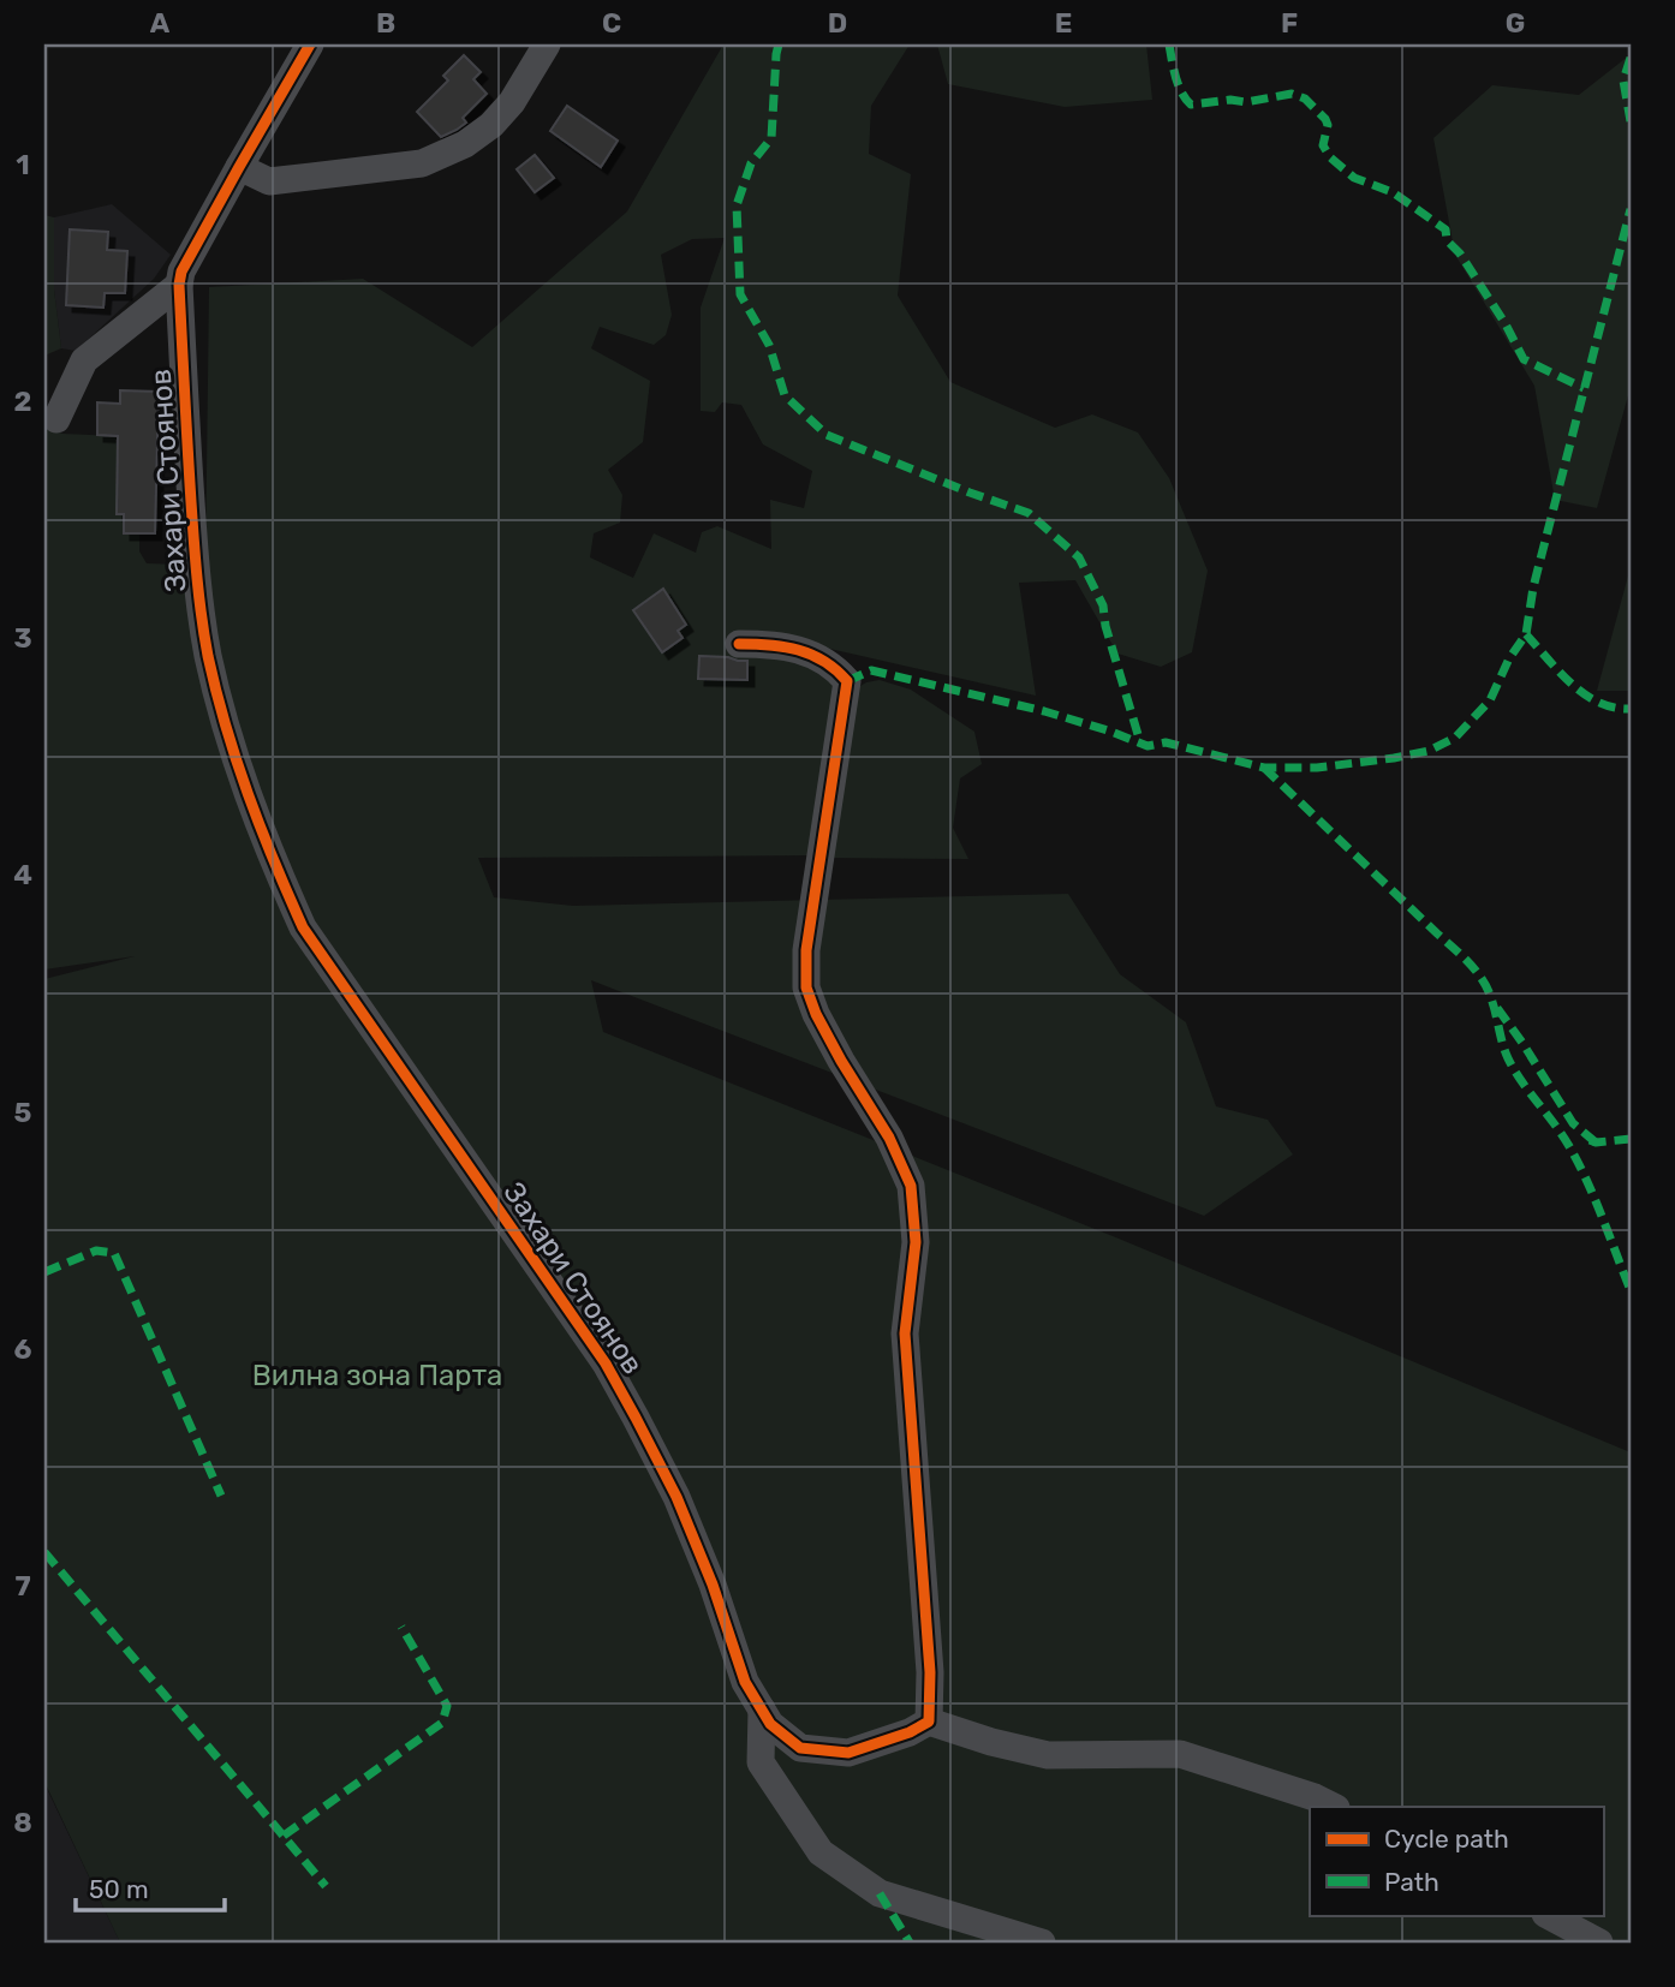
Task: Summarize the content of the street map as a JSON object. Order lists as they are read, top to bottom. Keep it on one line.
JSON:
{"streets":{"street":["Захари Стоянов"]},"parks":["Вилна зона Парта"],"legend":["Cycle path","Path"],"scale_bar":"50 m","grid":{"columns":["A","B","C","D","E","F","G"],"rows":["1","2","3","4","5","6","7","8"]}}
